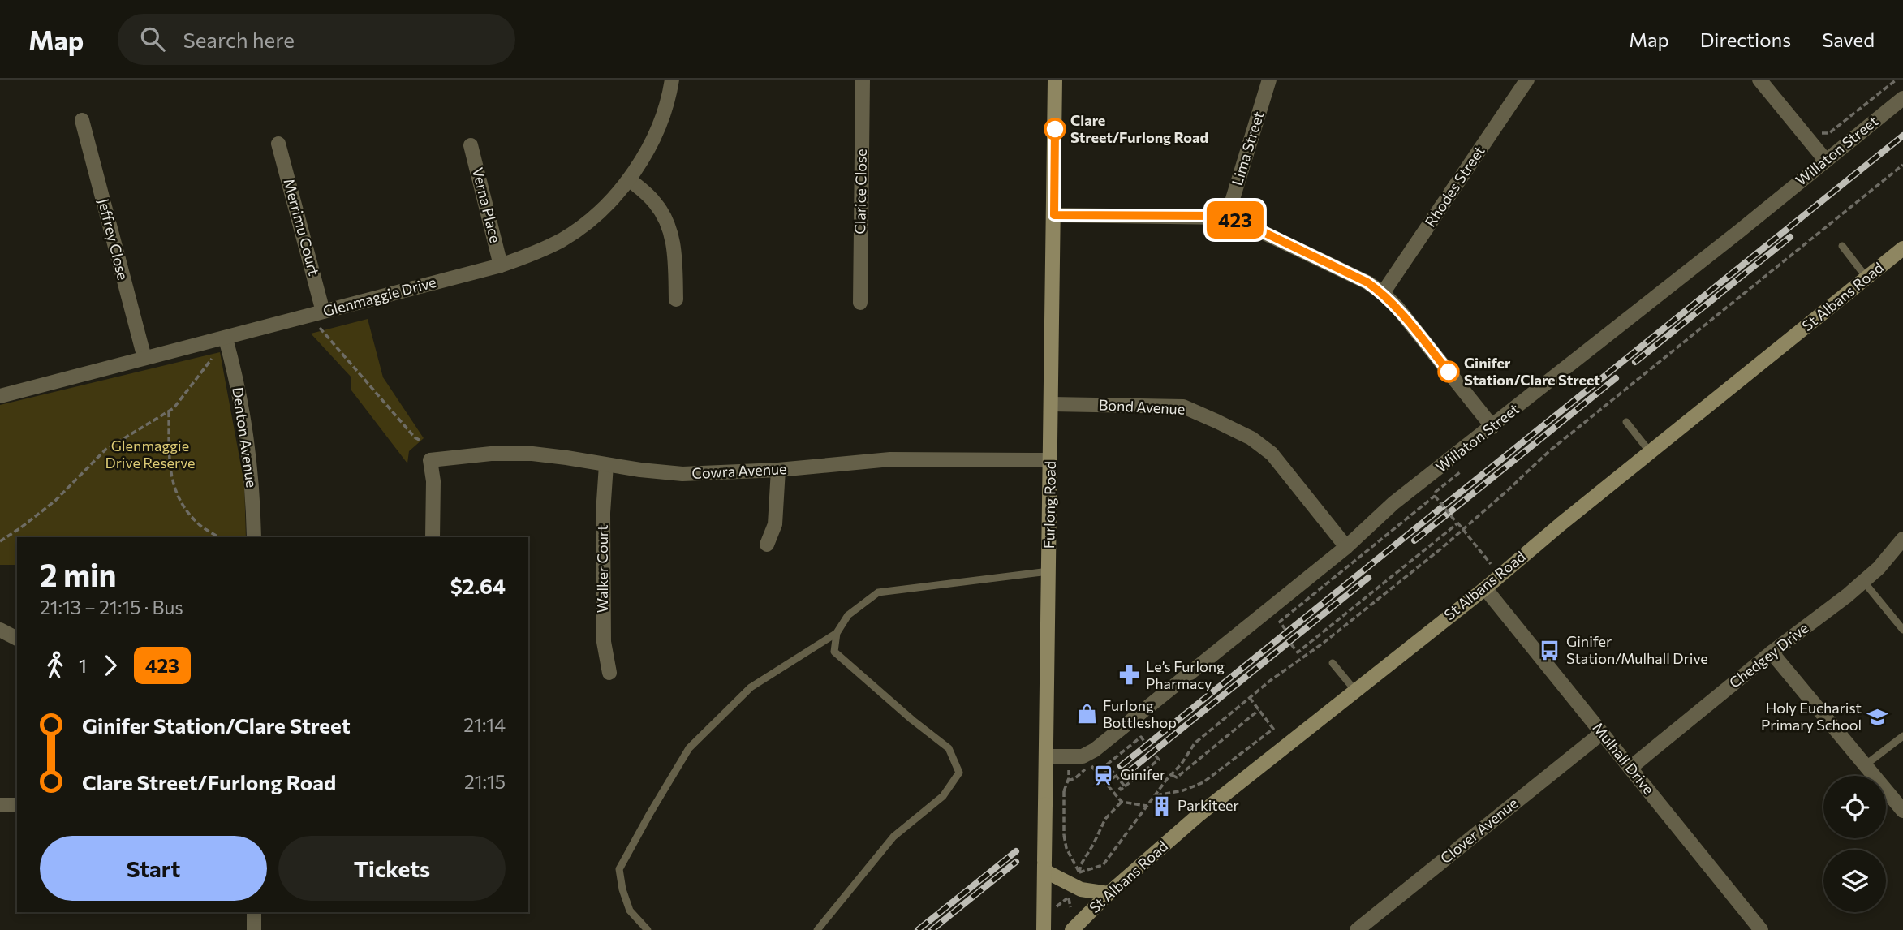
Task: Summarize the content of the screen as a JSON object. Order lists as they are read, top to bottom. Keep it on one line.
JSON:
{"streets":{"main road":["St Albans Road","Furlong Road"],"street":["Lima Street","Willaton Street","Rhodes Street","Clarice Close","Verna Place","Merrimu Court","Jeffrey Close","Glenmaggie Drive","Bond Avenue","Denton Avenue","Cowra Avenue","Walker Court","Chedgey Drive","Mulhall Drive","Clover Avenue"]},"crossings":[["Willaton Street","Bond Avenue"],["Willaton Street","Furlong Road"],["Verna Place","Glenmaggie Drive"],["Merrimu Court","Glenmaggie Drive"],["Jeffrey Close","Glenmaggie Drive"],["Glenmaggie Drive","Denton Avenue"],["St Albans Road","Mulhall Drive"],["Bond Avenue","Furlong Road"],["Cowra Avenue","Furlong Road"],["Cowra Avenue","Walker Court"],["Chedgey Drive","Mulhall Drive"],["Mulhall Drive","Clover Avenue"]],"parks":["Glenmaggie Drive Reserve"],"places":{"other":["Clare Street/Furlong Road","Ginifer Station/Clare Street"],"bus stop":["Ginifer Station/Mulhall Drive"],"pharmacy":["Le’s Furlong Pharmacy"],"shop":["Furlong Bottleshop"],"school or university":["Holy Eucharist Primary School"],"station":["Ginifer"],"building":["Parkiteer"]},"lines":["bus line 423"],"page":{"header":"Map","search":"Search here","nav":["Map","Directions","Saved"],"on_map":"423","heading":["2 min","21:13 – 21:15 · Bus","$2.64"],"legs":["1","423"],"list":[{"name":"Ginifer Station/Clare Street","value":"21:14"},{"name":"Clare Street/Furlong Road","value":"21:15"}],"buttons":["Start","Tickets"]}}
